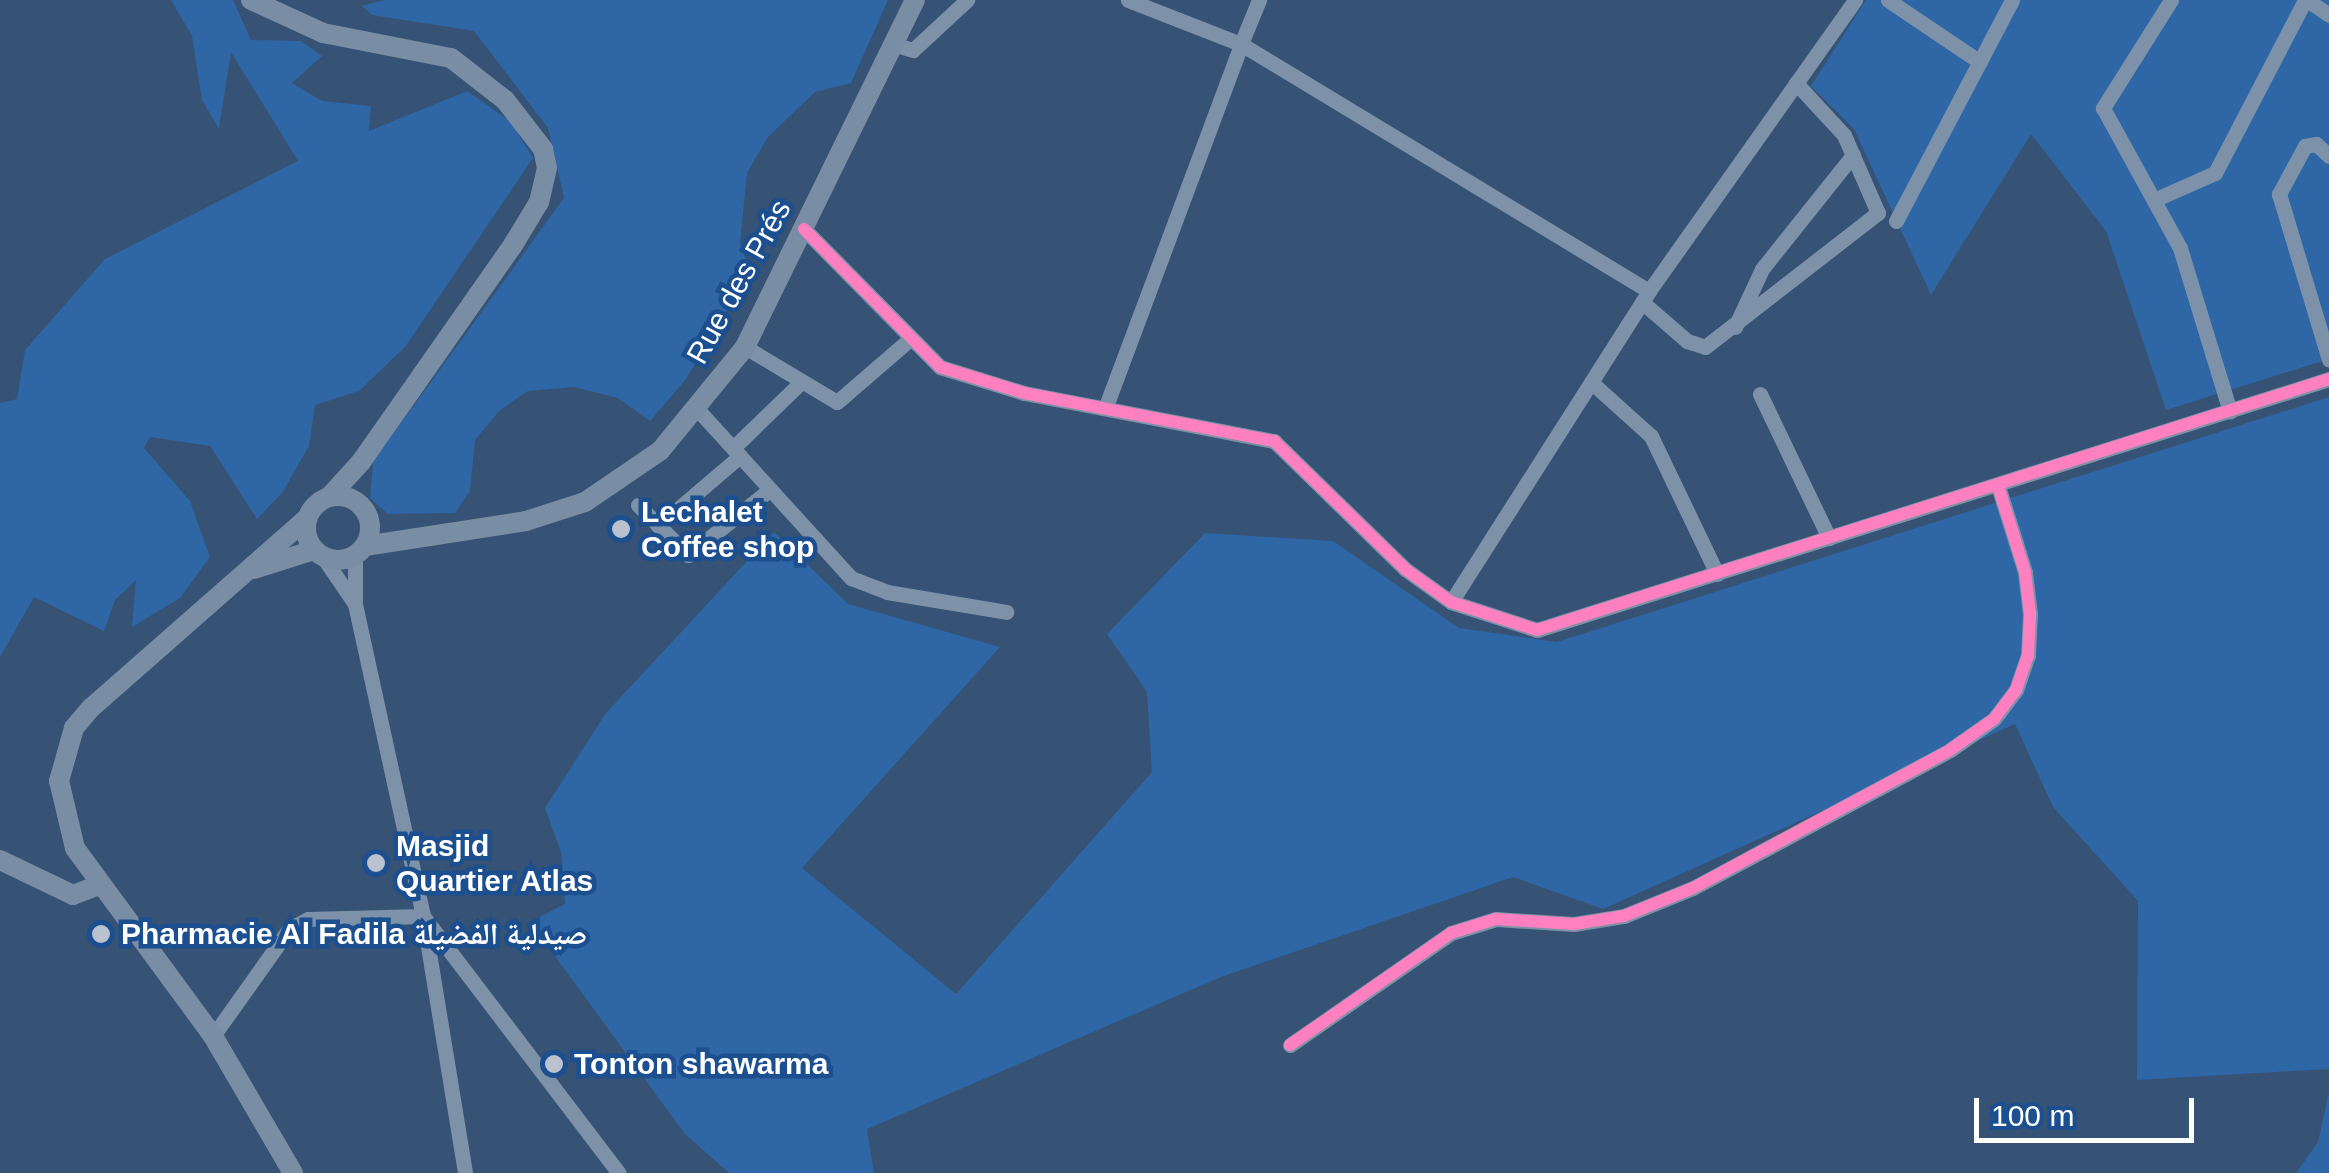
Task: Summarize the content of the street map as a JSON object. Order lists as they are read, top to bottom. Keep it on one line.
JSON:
{"streets":{"street":["Rue des Prés"]},"places":["Lechalet Coffee shop","Masjid Quartier Atlas","Pharmacie Al Fadila صيدلية الفضيلة","Tonton shawarma"],"scale_bar":"100 m"}
